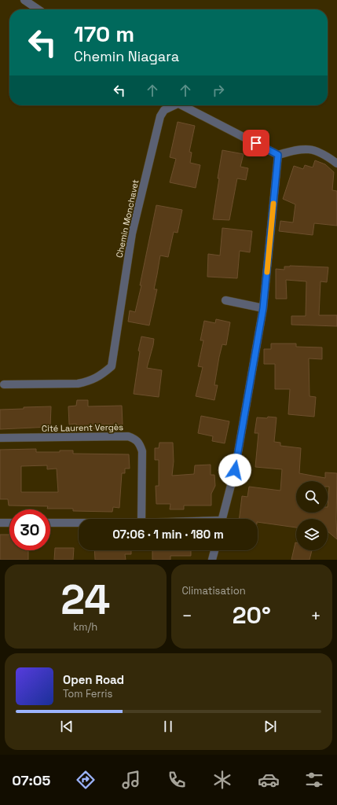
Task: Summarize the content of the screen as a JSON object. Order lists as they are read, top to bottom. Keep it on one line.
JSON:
{"streets":{"street":["Chemin Monchavet","Cité Laurent Vergès"]},"page":{"turn":["170 m","Chemin Niagara"],"limit":"30","trip":"07:06 · 1 min · 180 m","tile":[["24","km/h"],"Climatisation"],"heat":["−","20°","+"],"song":["Open Road","Tom Ferris"],"tabs":"07:05"}}
